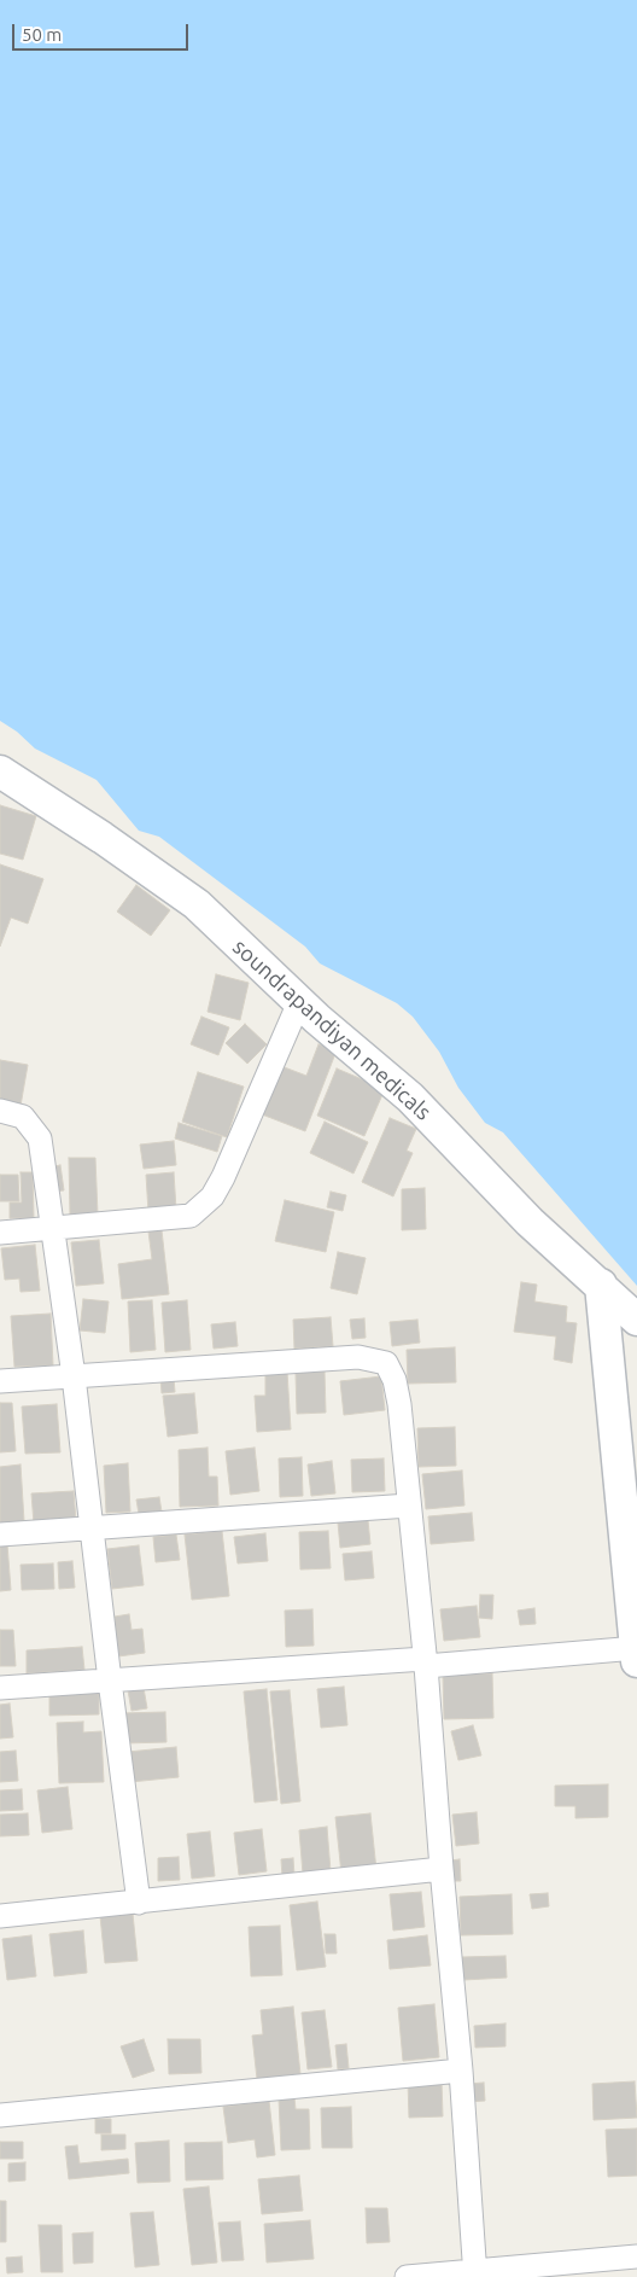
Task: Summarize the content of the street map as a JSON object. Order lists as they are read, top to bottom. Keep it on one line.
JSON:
{"streets":{"main road":["soundrapandiyan medicals"]},"scale_bar":"50 m"}
